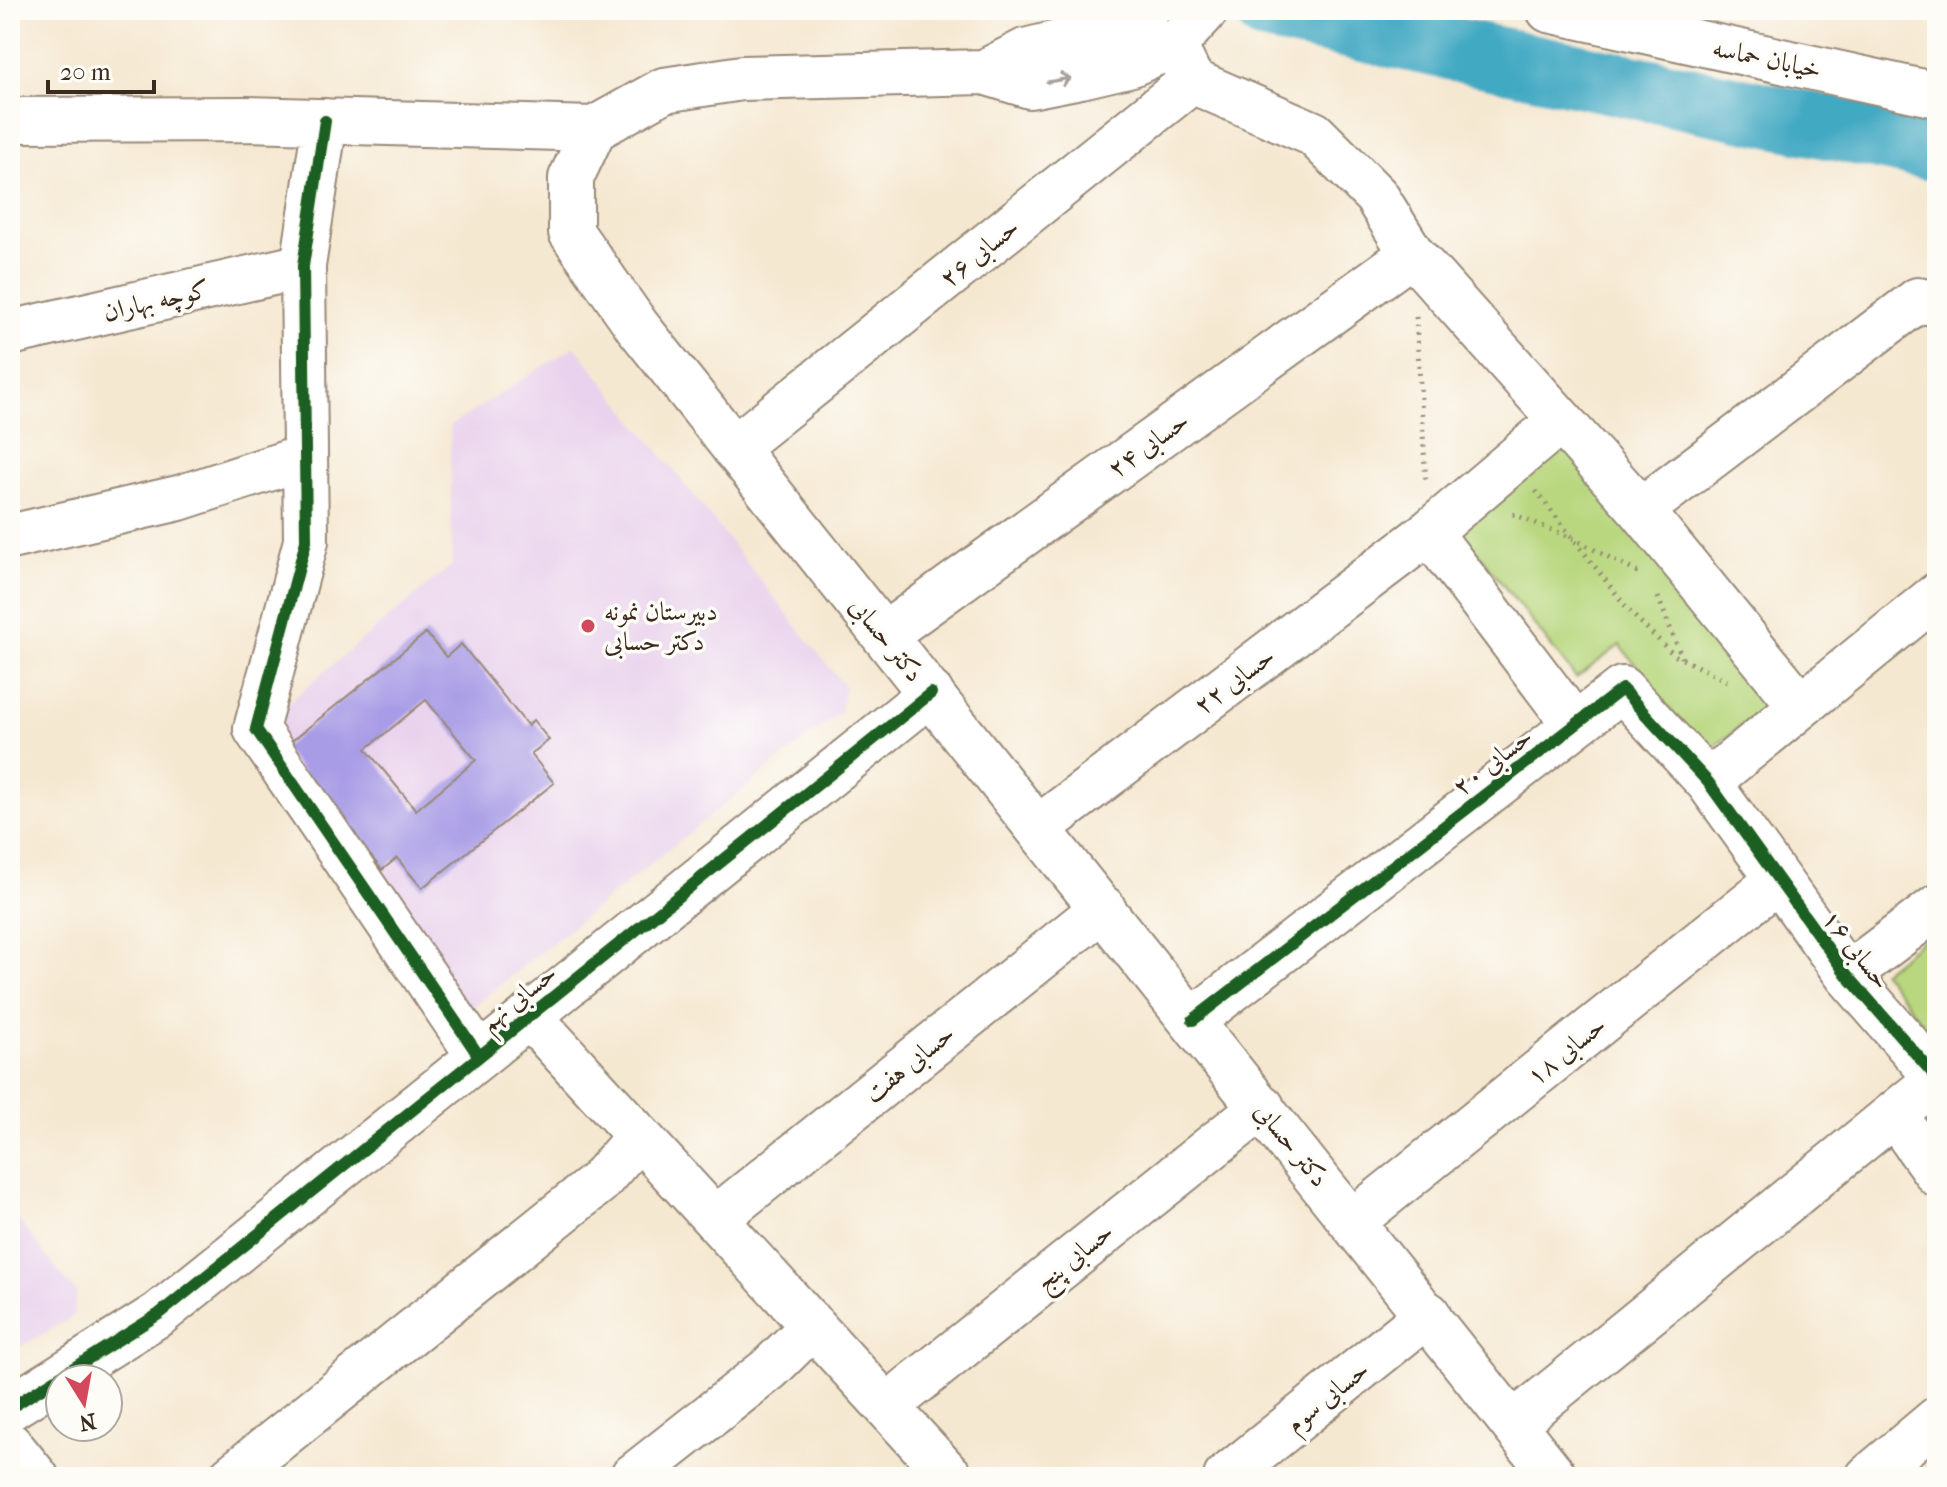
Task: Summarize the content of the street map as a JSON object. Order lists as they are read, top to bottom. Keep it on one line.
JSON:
{"streets":{"street":["خیابان حماسه","حسابی ۲۶","کوچه بهاران","حسابی ۲۴","دکتر حسابی","حسابی ۲۲","حسابی ۲۰","حسابی ۱۶","حسابی نهم","حسابی ۱۸","حسابی هفت","حسابی پنج","حسابی سوم"]},"crossings":[["حسابی ۲۶","دکتر حسابی"],["حسابی ۲۴","دکتر حسابی"],["دکتر حسابی","حسابی ۲۲"],["دکتر حسابی","حسابی ۲۰"],["دکتر حسابی","حسابی ۱۶"],["دکتر حسابی","حسابی نهم"],["دکتر حسابی","حسابی ۱۸"],["دکتر حسابی","حسابی هفت"],["دکتر حسابی","حسابی پنج"],["دکتر حسابی","حسابی سوم"],["حسابی ۲۰","حسابی ۱۶"],["حسابی ۲۰","حسابی ۱۸"],["حسابی ۱۶","حسابی ۱۸"]],"places":["دبیرستان نمونه دکتر حسابی"],"scale_bar":"20 m","north":"bottom"}
